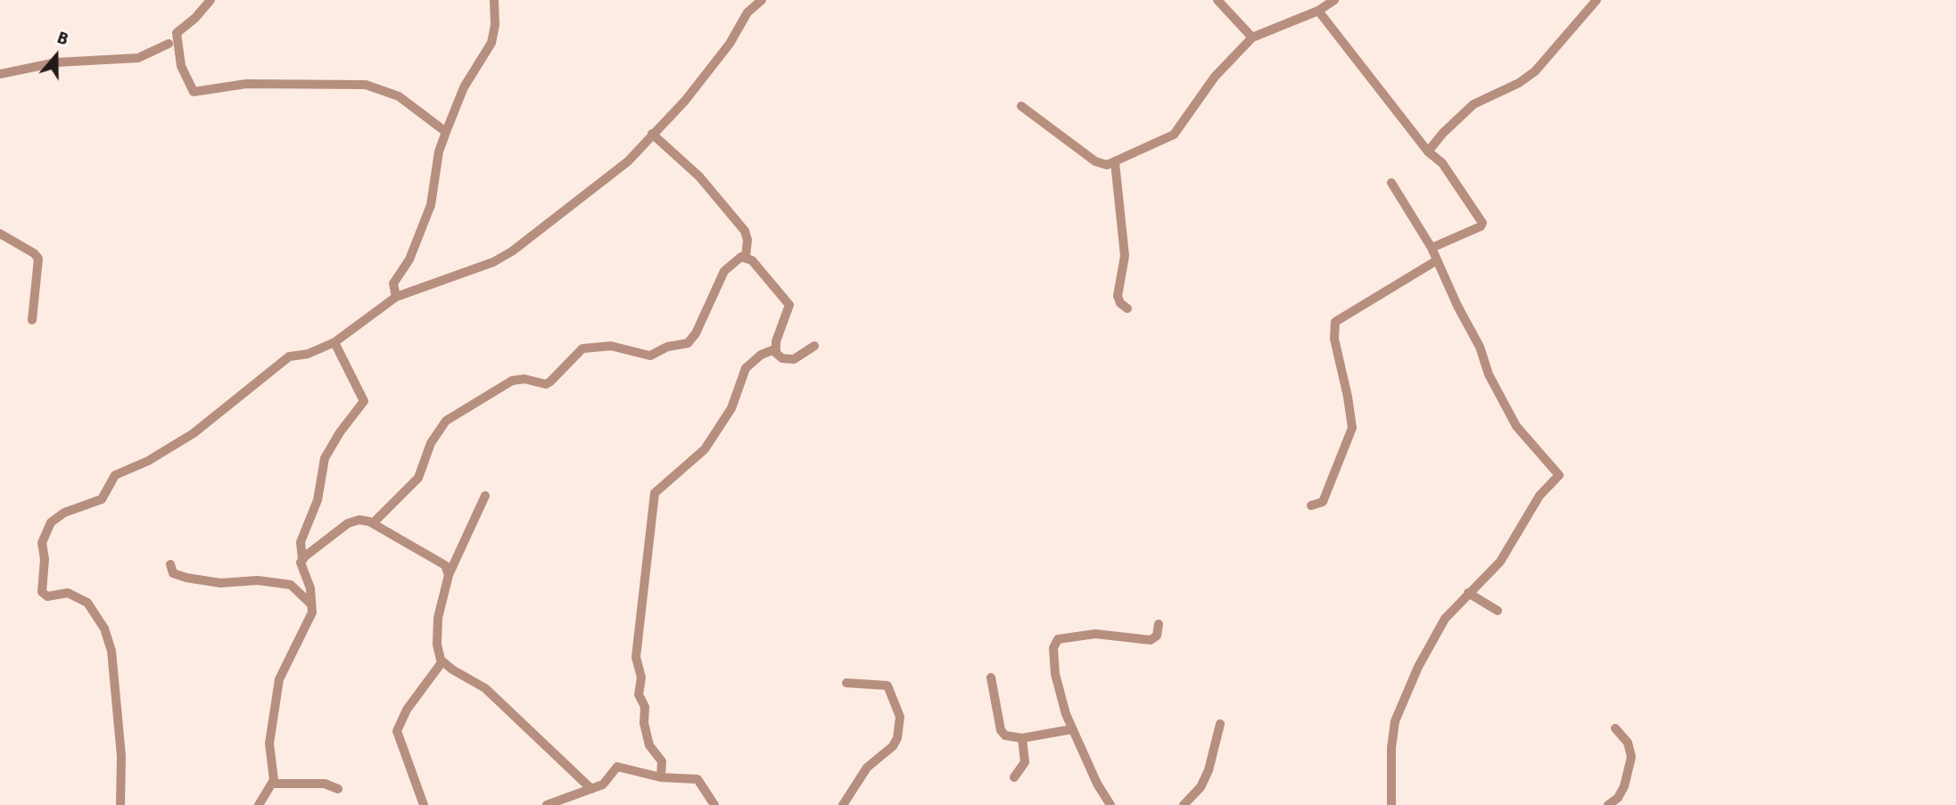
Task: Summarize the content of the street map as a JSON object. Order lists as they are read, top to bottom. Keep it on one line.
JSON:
{"north":"top"}
